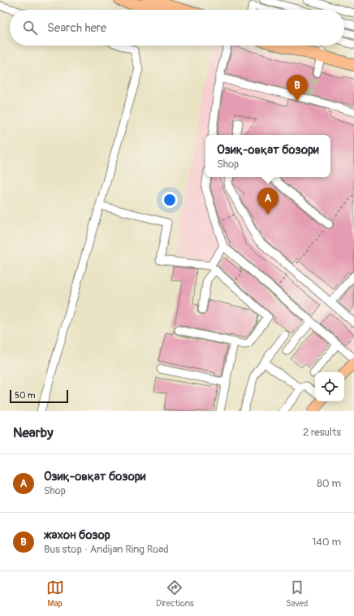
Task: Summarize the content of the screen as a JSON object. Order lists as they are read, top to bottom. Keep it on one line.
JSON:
{"scale_bar":"50 m","page":{"search":"Search here","pins":["B","A"],"popup":["Озиқ-овқат бозори","Shop"],"scale":"50 m","heading":["Nearby","2 results"],"list":[{"mark":"A","name":"Озиқ-овқат бозори","note":"Shop","value":"80 m"},{"mark":"B","name":"жахон бозор","note":"Bus stop · Andijan Ring Road","value":"140 m"}],"nav":["Map","Directions","Saved"]}}
